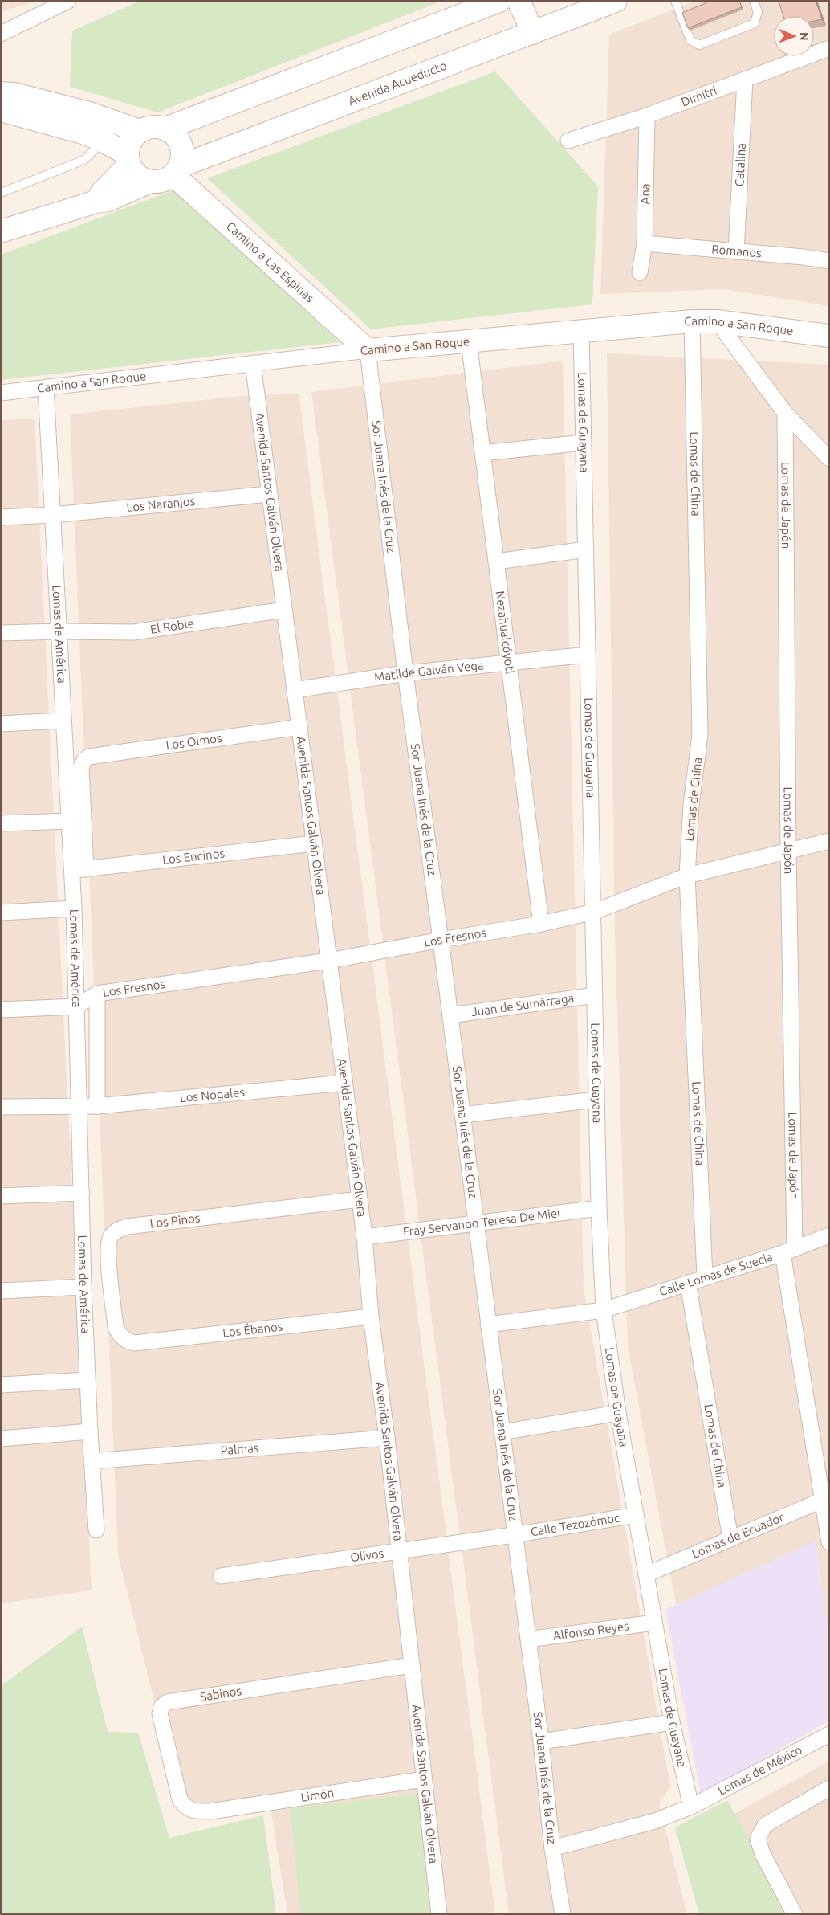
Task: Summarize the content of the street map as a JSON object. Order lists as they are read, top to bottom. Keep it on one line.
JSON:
{"streets":{"street":["Avenida Acueducto","Dimitri","Catalina","Ana","Romanos","Camino a Las Espinas","Camino a San Roque","Lomas de Guayana","Lomas de China","Sor Juana Inés de la Cruz","Avenida Santos Galván Olvera","Los Naranjos","Lomas de Japón","El Roble","Nezahualcóyotl","Lomas de América","Matilde Galván Vega","Los Olmos","Los Encinos","Los Fresnos","Juan de Sumárraga","Los Nogales","Los Pinos","Fray Servando Teresa De Mier","Calle Lomas de Suecia","Los Ébanos","Palmas","Calle Tezozómoc","Lomas de Ecuador","Olivos","Alfonso Reyes","Sabinos","Lomas de México","Limón"]},"crossings":[["Avenida Acueducto","Camino a Las Espinas"],["Dimitri","Catalina"],["Dimitri","Ana"],["Catalina","Romanos"],["Ana","Romanos"],["Camino a Las Espinas","Camino a San Roque"],["Camino a Las Espinas","Sor Juana Inés de la Cruz"],["Camino a San Roque","Lomas de Guayana"],["Camino a San Roque","Lomas de China"],["Camino a San Roque","Sor Juana Inés de la Cruz"],["Camino a San Roque","Avenida Santos Galván Olvera"],["Camino a San Roque","Nezahualcóyotl"],["Camino a San Roque","Lomas de América"],["Lomas de Guayana","Matilde Galván Vega"],["Lomas de Guayana","Los Fresnos"],["Lomas de Guayana","Juan de Sumárraga"],["Lomas de Guayana","Fray Servando Teresa De Mier"],["Lomas de Guayana","Calle Lomas de Suecia"],["Lomas de Guayana","Calle Tezozómoc"],["Lomas de Guayana","Lomas de Ecuador"],["Lomas de Guayana","Alfonso Reyes"],["Lomas de Guayana","Lomas de México"],["Lomas de China","Los Fresnos"],["Lomas de China","Calle Lomas de Suecia"],["Lomas de China","Lomas de Ecuador"],["Sor Juana Inés de la Cruz","Matilde Galván Vega"],["Sor Juana Inés de la Cruz","Los Fresnos"],["Sor Juana Inés de la Cruz","Juan de Sumárraga"],["Sor Juana Inés de la Cruz","Fray Servando Teresa De Mier"],["Sor Juana Inés de la Cruz","Calle Lomas de Suecia"],["Sor Juana Inés de la Cruz","Calle Tezozómoc"],["Sor Juana Inés de la Cruz","Olivos"],["Sor Juana Inés de la Cruz","Alfonso Reyes"],["Sor Juana Inés de la Cruz","Lomas de México"],["Avenida Santos Galván Olvera","Los Naranjos"],["Avenida Santos Galván Olvera","El Roble"],["Avenida Santos Galván Olvera","Matilde Galván Vega"],["Avenida Santos Galván Olvera","Los Olmos"],["Avenida Santos Galván Olvera","Los Encinos"],["Avenida Santos Galván Olvera","Los Fresnos"],["Avenida Santos Galván Olvera","Los Nogales"],["Avenida Santos Galván Olvera","Los Pinos"],["Avenida Santos Galván Olvera","Fray Servando Teresa De Mier"],["Avenida Santos Galván Olvera","Los Ébanos"],["Avenida Santos Galván Olvera","Palmas"],["Avenida Santos Galván Olvera","Olivos"],["Avenida Santos Galván Olvera","Sabinos"],["Avenida Santos Galván Olvera","Limón"],["Los Naranjos","Lomas de América"],["Lomas de Japón","Los Fresnos"],["Lomas de Japón","Calle Lomas de Suecia"],["Lomas de Japón","Lomas de Ecuador"],["El Roble","Lomas de América"],["Nezahualcóyotl","Matilde Galván Vega"],["Nezahualcóyotl","Los Fresnos"],["Lomas de América","Los Olmos"],["Lomas de América","Los Encinos"],["Lomas de América","Los Fresnos"],["Lomas de América","Los Nogales"],["Lomas de América","Palmas"],["Los Olmos","Los Encinos"],["Los Pinos","Los Ébanos"],["Calle Tezozómoc","Olivos"],["Sabinos","Limón"]],"north":"right"}
